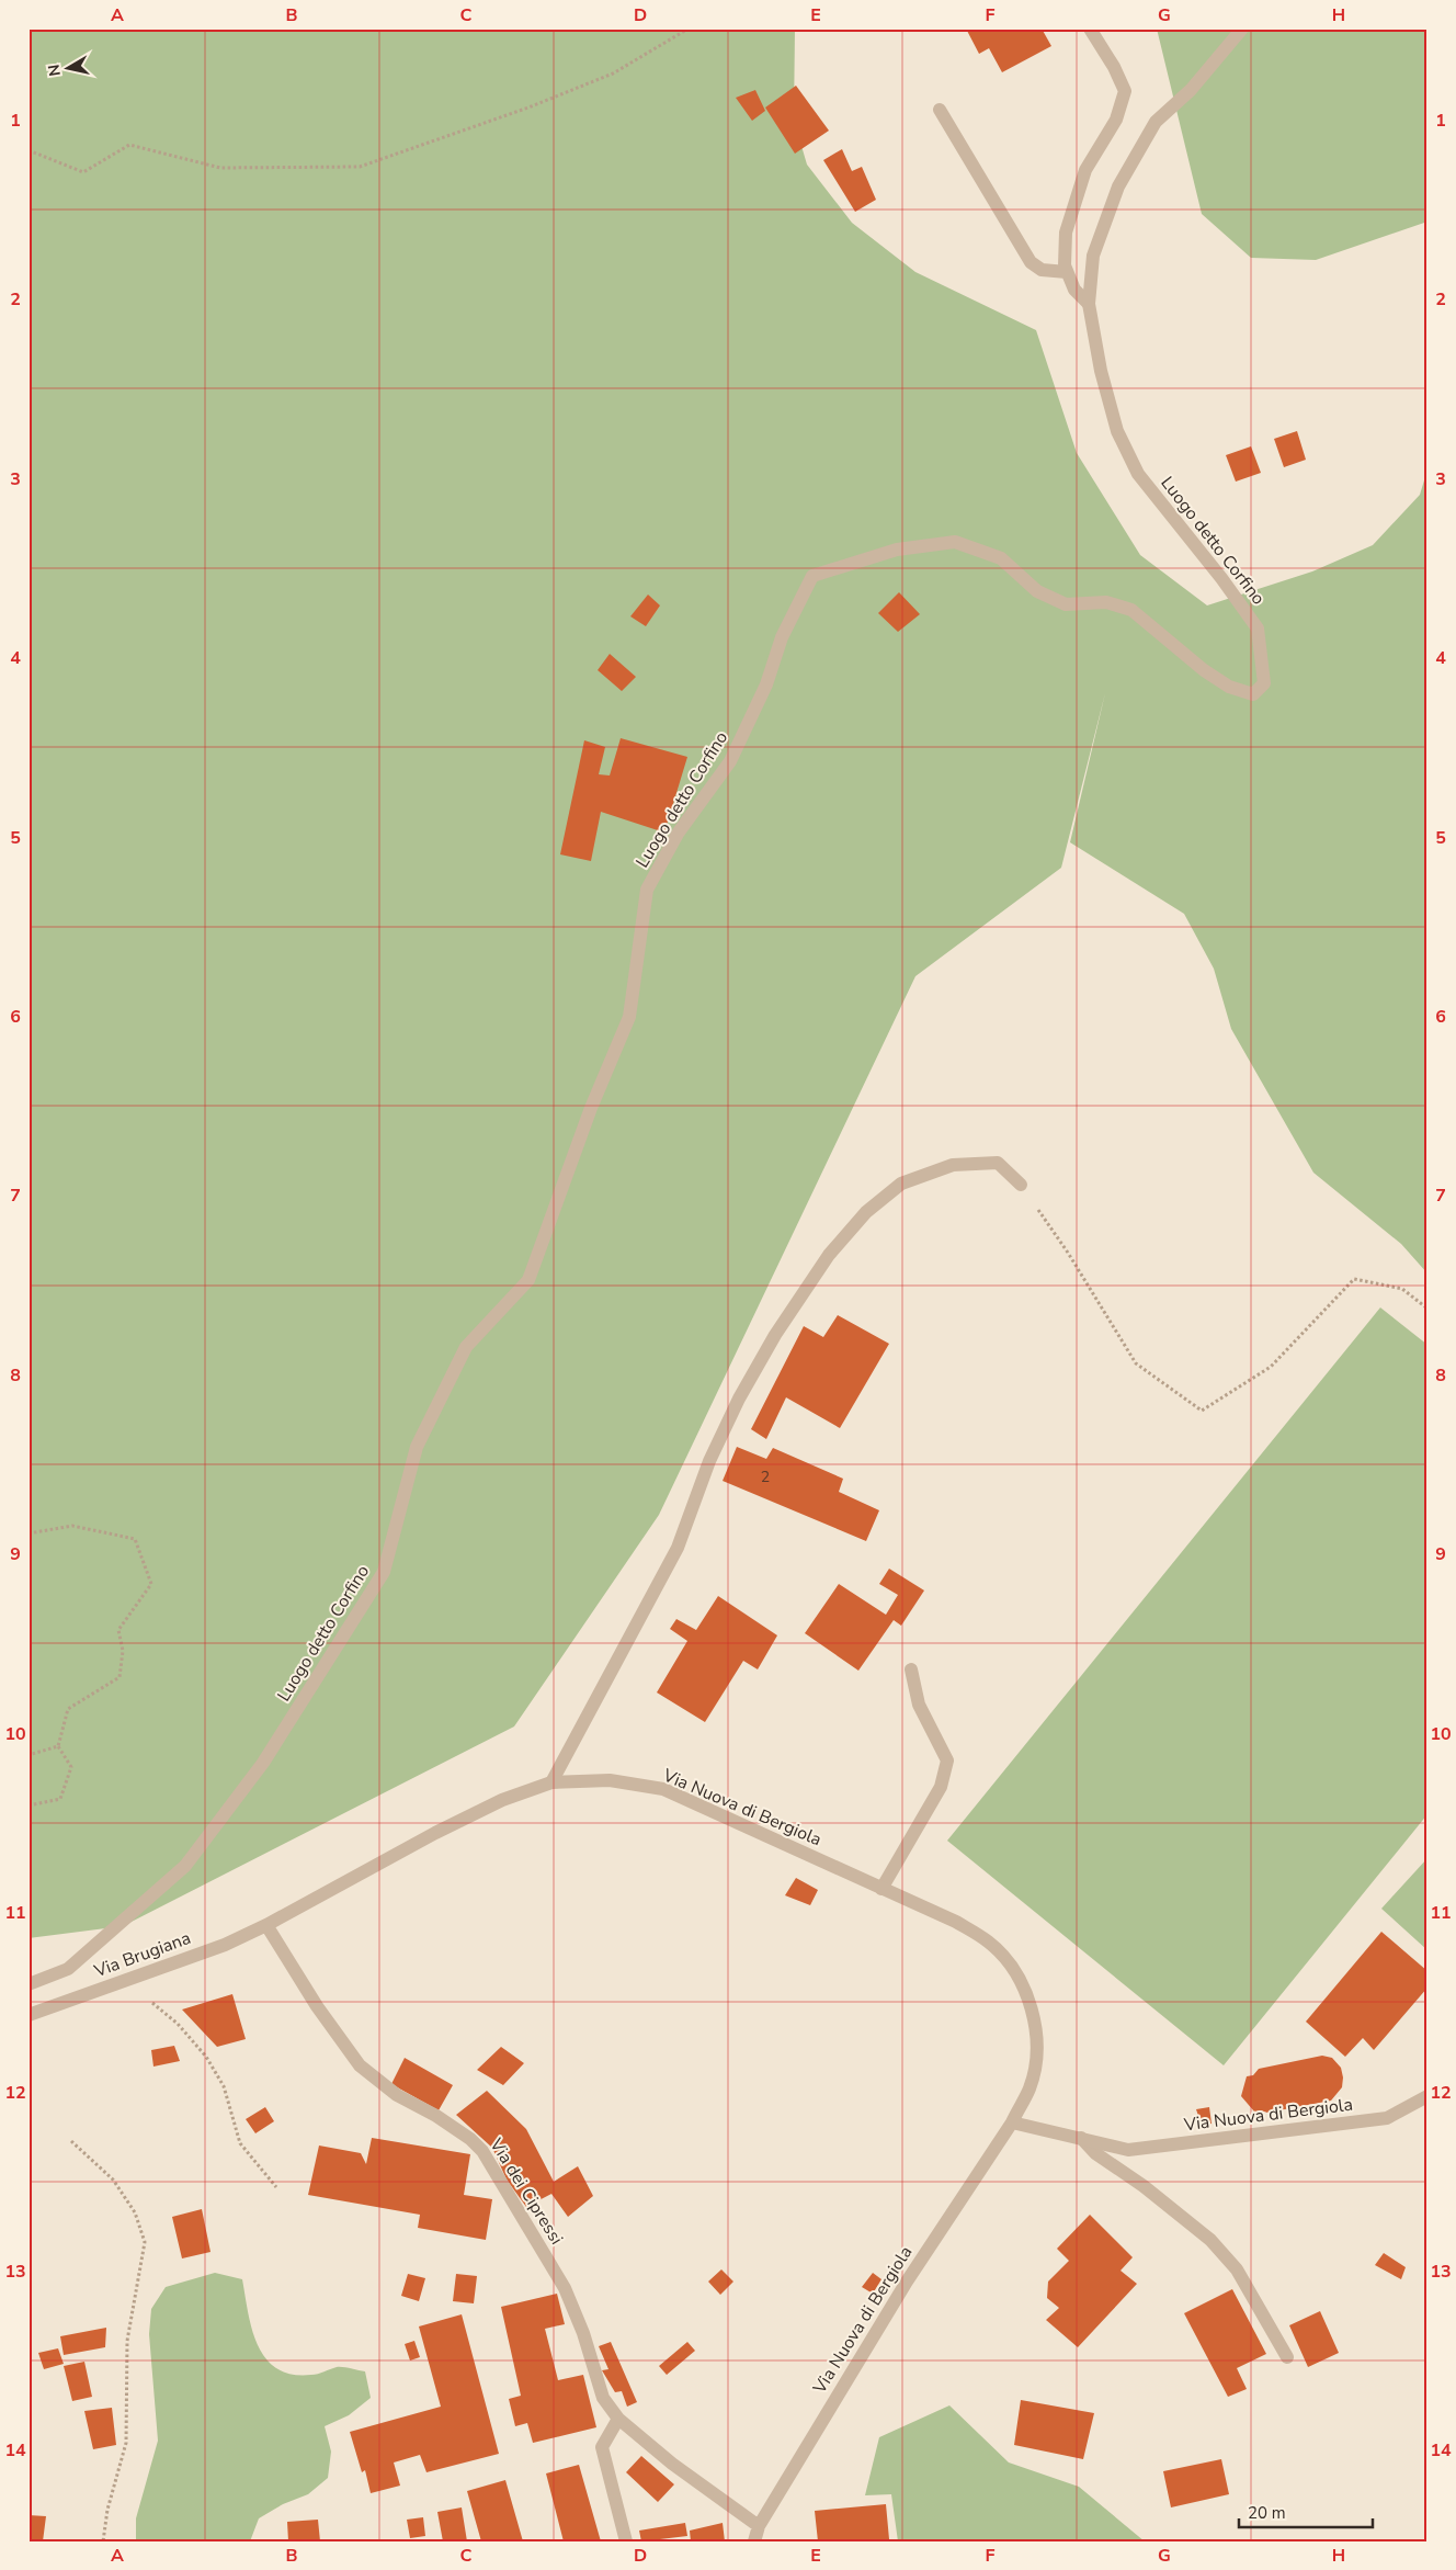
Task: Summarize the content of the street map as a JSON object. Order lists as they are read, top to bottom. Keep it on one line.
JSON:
{"streets":{"street":["Luogo detto Corfino","Via Nuova di Bergiola","Via Brugiana","Via dei Cipressi"]},"crossings":[["Via Nuova di Bergiola","Via Brugiana"],["Via Nuova di Bergiola","Via dei Cipressi"],["Via Brugiana","Via dei Cipressi"]],"house_numbers":["2"],"scale_bar":"20 m","north":"left","grid":{"columns":["A","B","C","D","E","F","G","H"],"rows":["1","2","3","4","5","6","7","8","9","10","11","12","13","14"]}}
